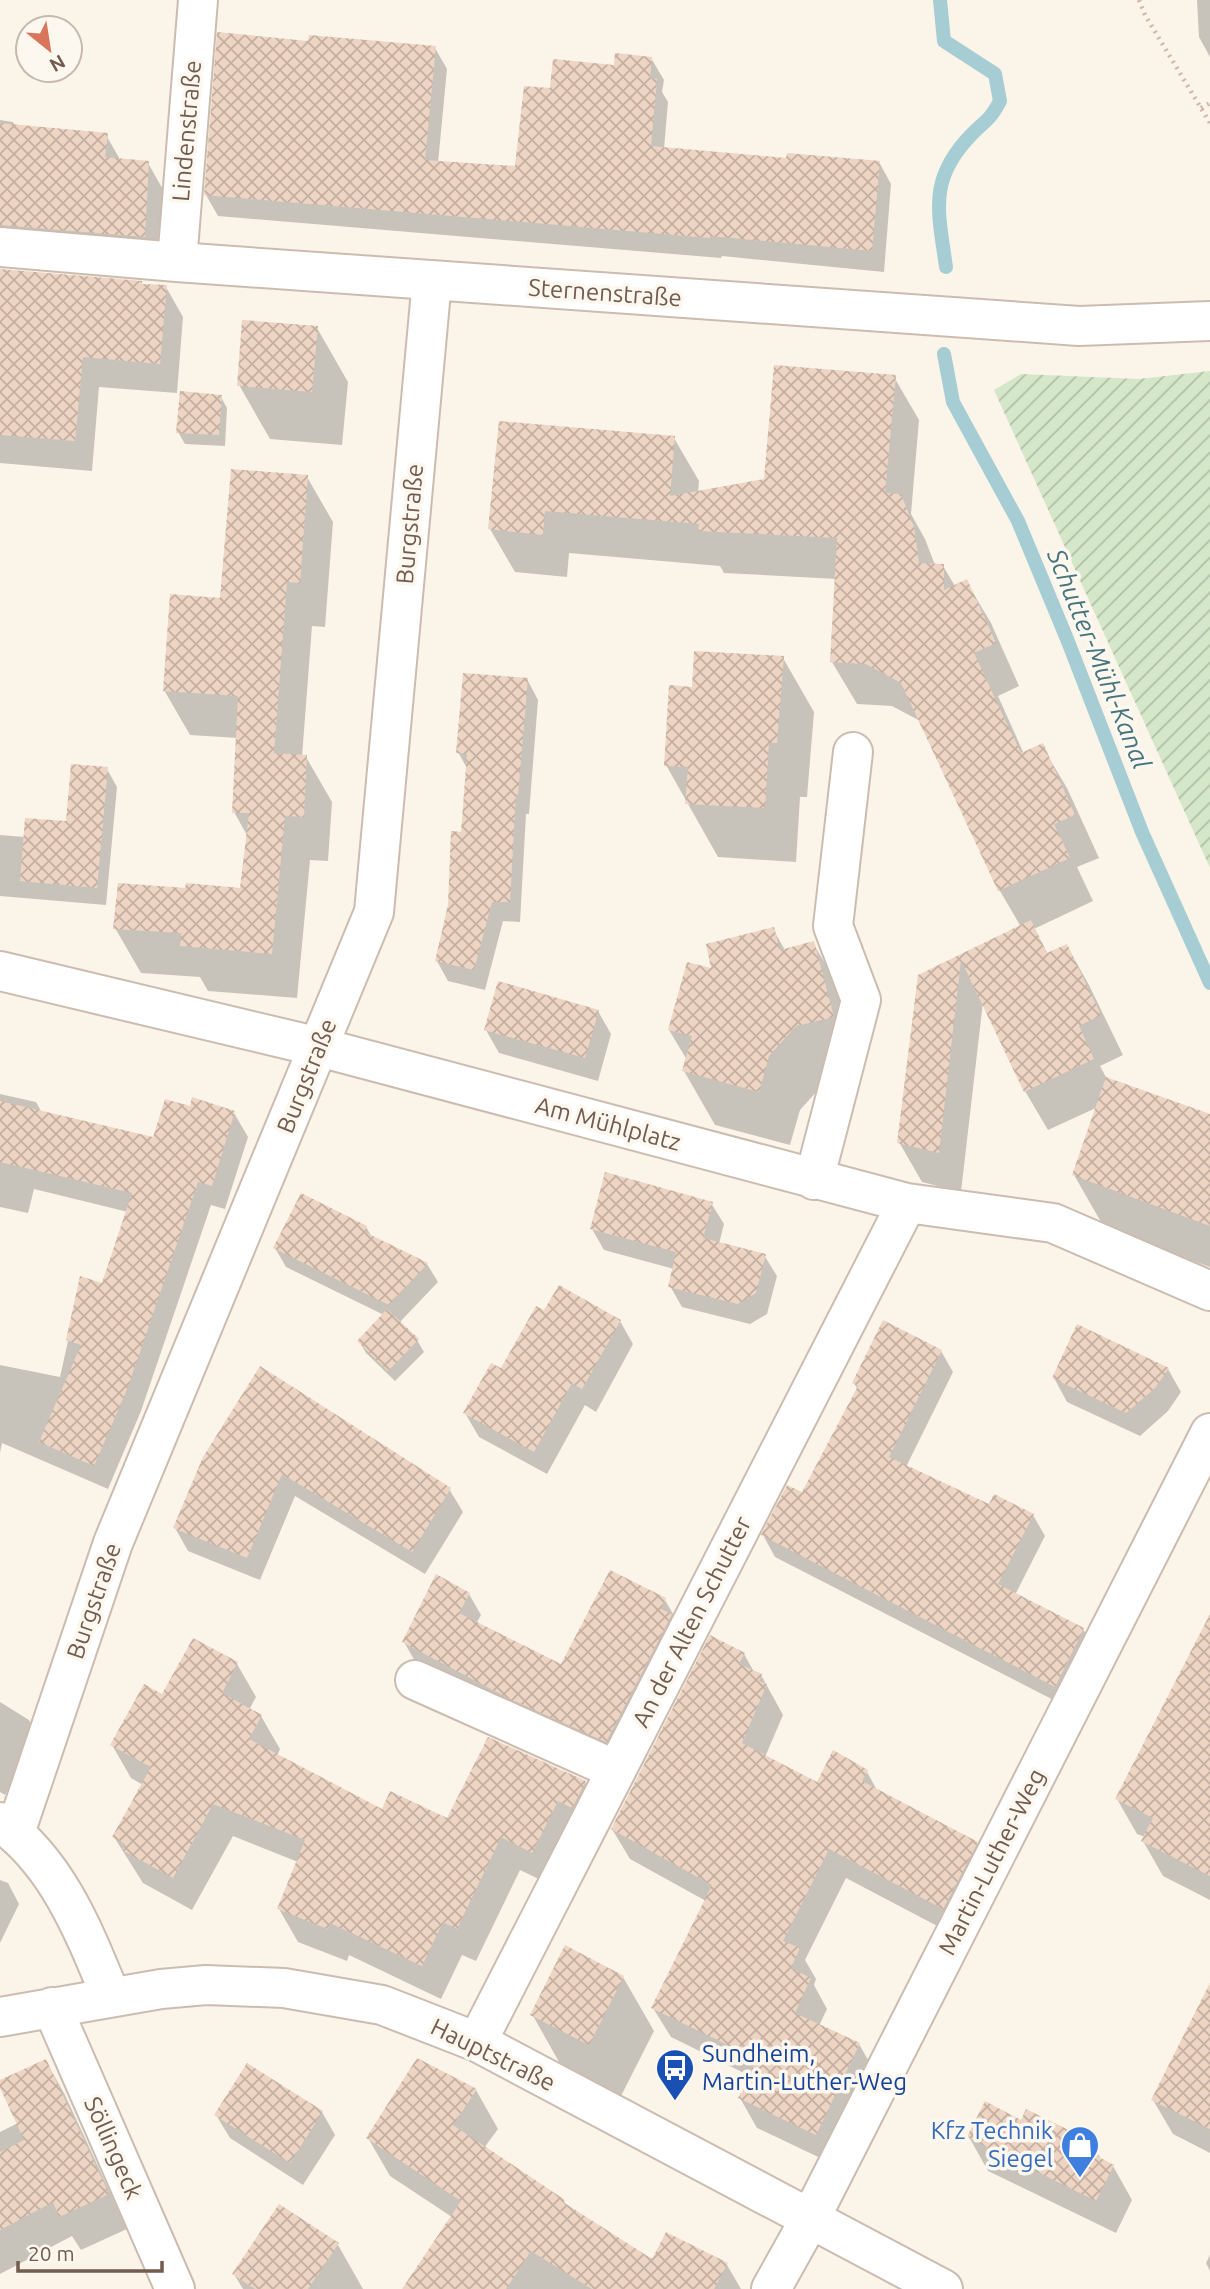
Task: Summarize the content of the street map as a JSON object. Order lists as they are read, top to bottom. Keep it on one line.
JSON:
{"streets":{"street":["Lindenstraße","Sternenstraße","Burgstraße","Am Mühlplatz","An der Alten Schutter","Martin-Luther-Weg","Hauptstraße","Söllingeck"]},"crossings":[["Lindenstraße","Sternenstraße"],["Sternenstraße","Burgstraße"],["Burgstraße","Am Mühlplatz"],["Am Mühlplatz","An der Alten Schutter"],["An der Alten Schutter","Hauptstraße"],["Martin-Luther-Weg","Hauptstraße"],["Hauptstraße","Söllingeck"]],"water":["Schutter-Mühl-Kanal"],"places":{"bus stop":["Sundheim, Martin-Luther-Weg"],"shop":["Kfz Technik Siegel"]},"scale_bar":"20 m","north":"bottom right"}
